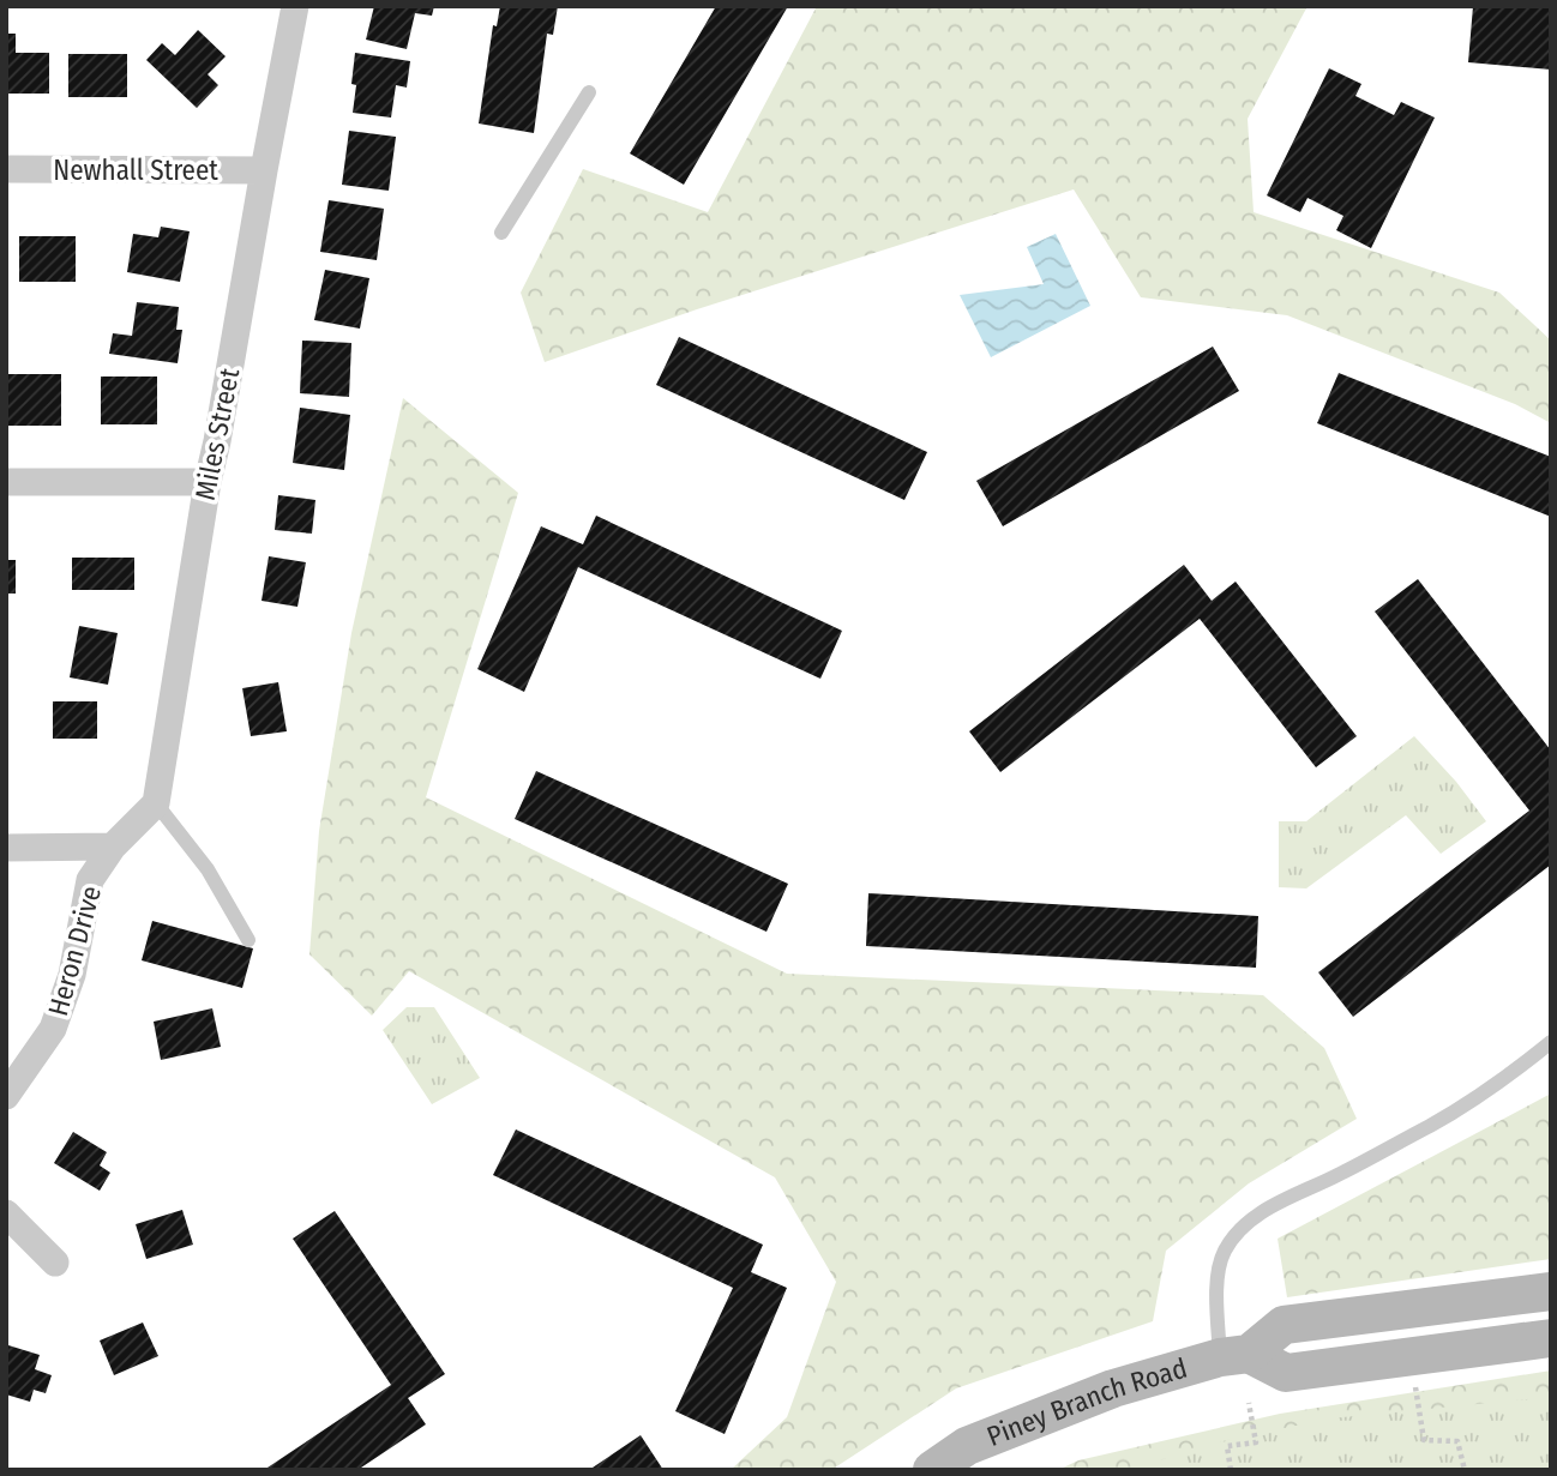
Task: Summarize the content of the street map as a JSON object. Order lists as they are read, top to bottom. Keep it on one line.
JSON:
{"streets":{"main road":["Piney Branch Road"],"street":["Newhall Street","Miles Street","Heron Drive"]},"crossings":[["Newhall Street","Miles Street"]]}
